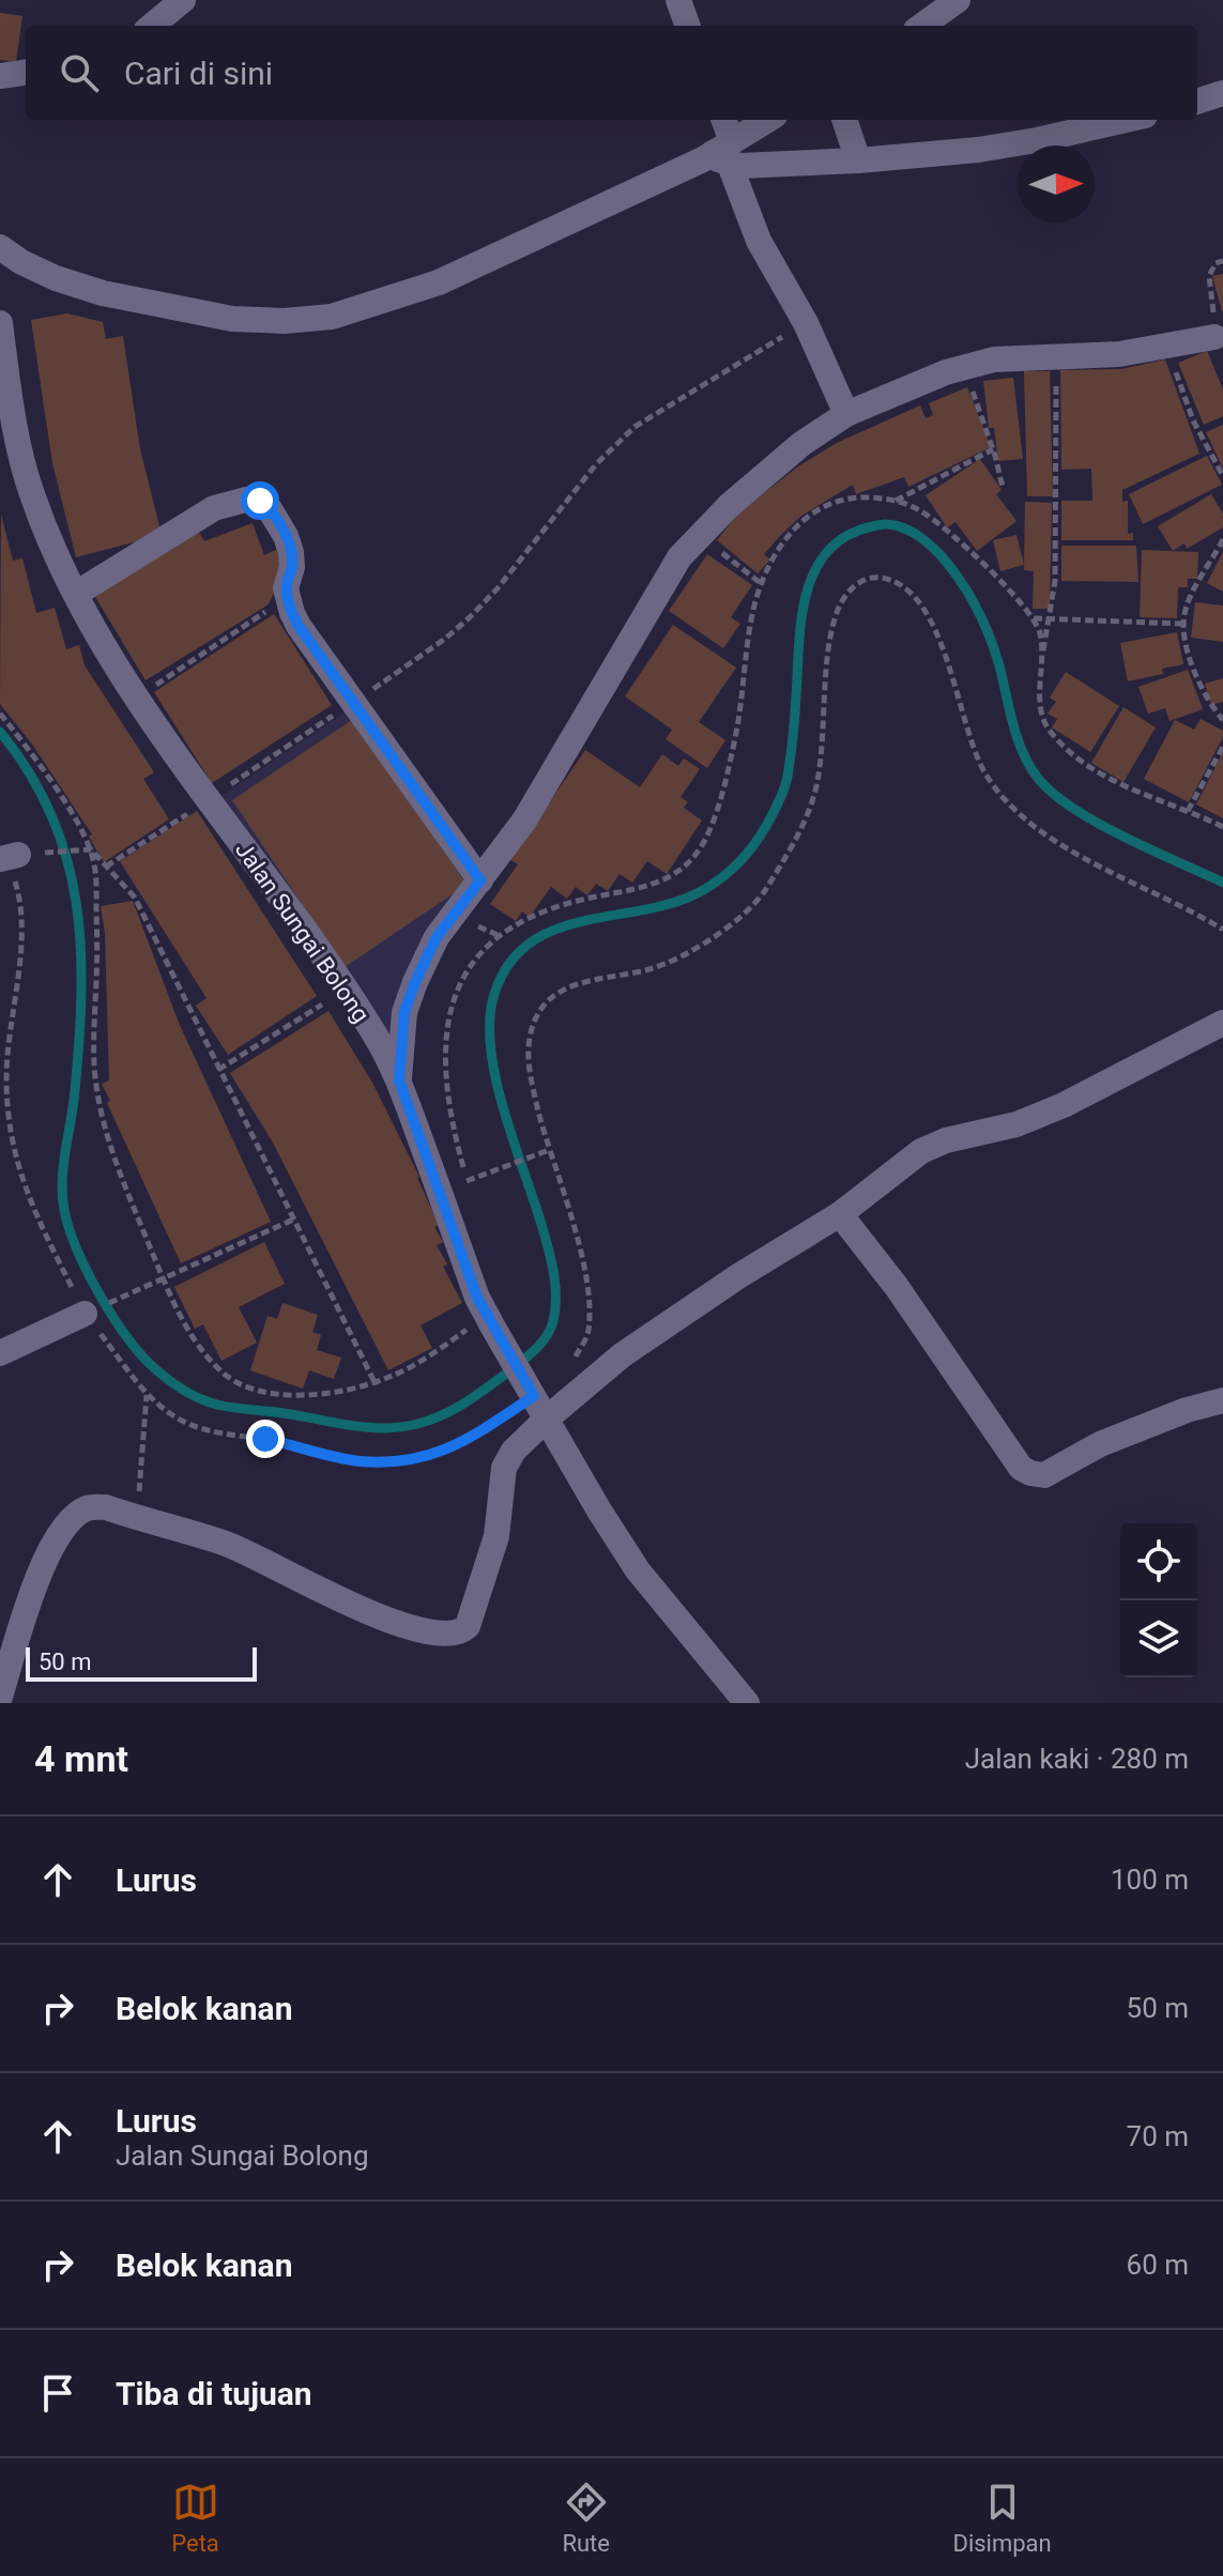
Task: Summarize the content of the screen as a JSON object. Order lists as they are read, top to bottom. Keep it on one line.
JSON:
{"streets":{"street":["Jalan Sungai Bolong"]},"scale_bar":"50 m","north":"right","page":{"search":"Cari di sini","scale":"50 m","heading":["4 mnt","Jalan kaki · 280 m"],"list":[["Lurus","100 m"],["Belok kanan","50 m"],["Lurus","Jalan Sungai Bolong","70 m"],["Belok kanan","60 m"],"Tiba di tujuan"],"nav":["Peta","Rute","Disimpan"]}}
